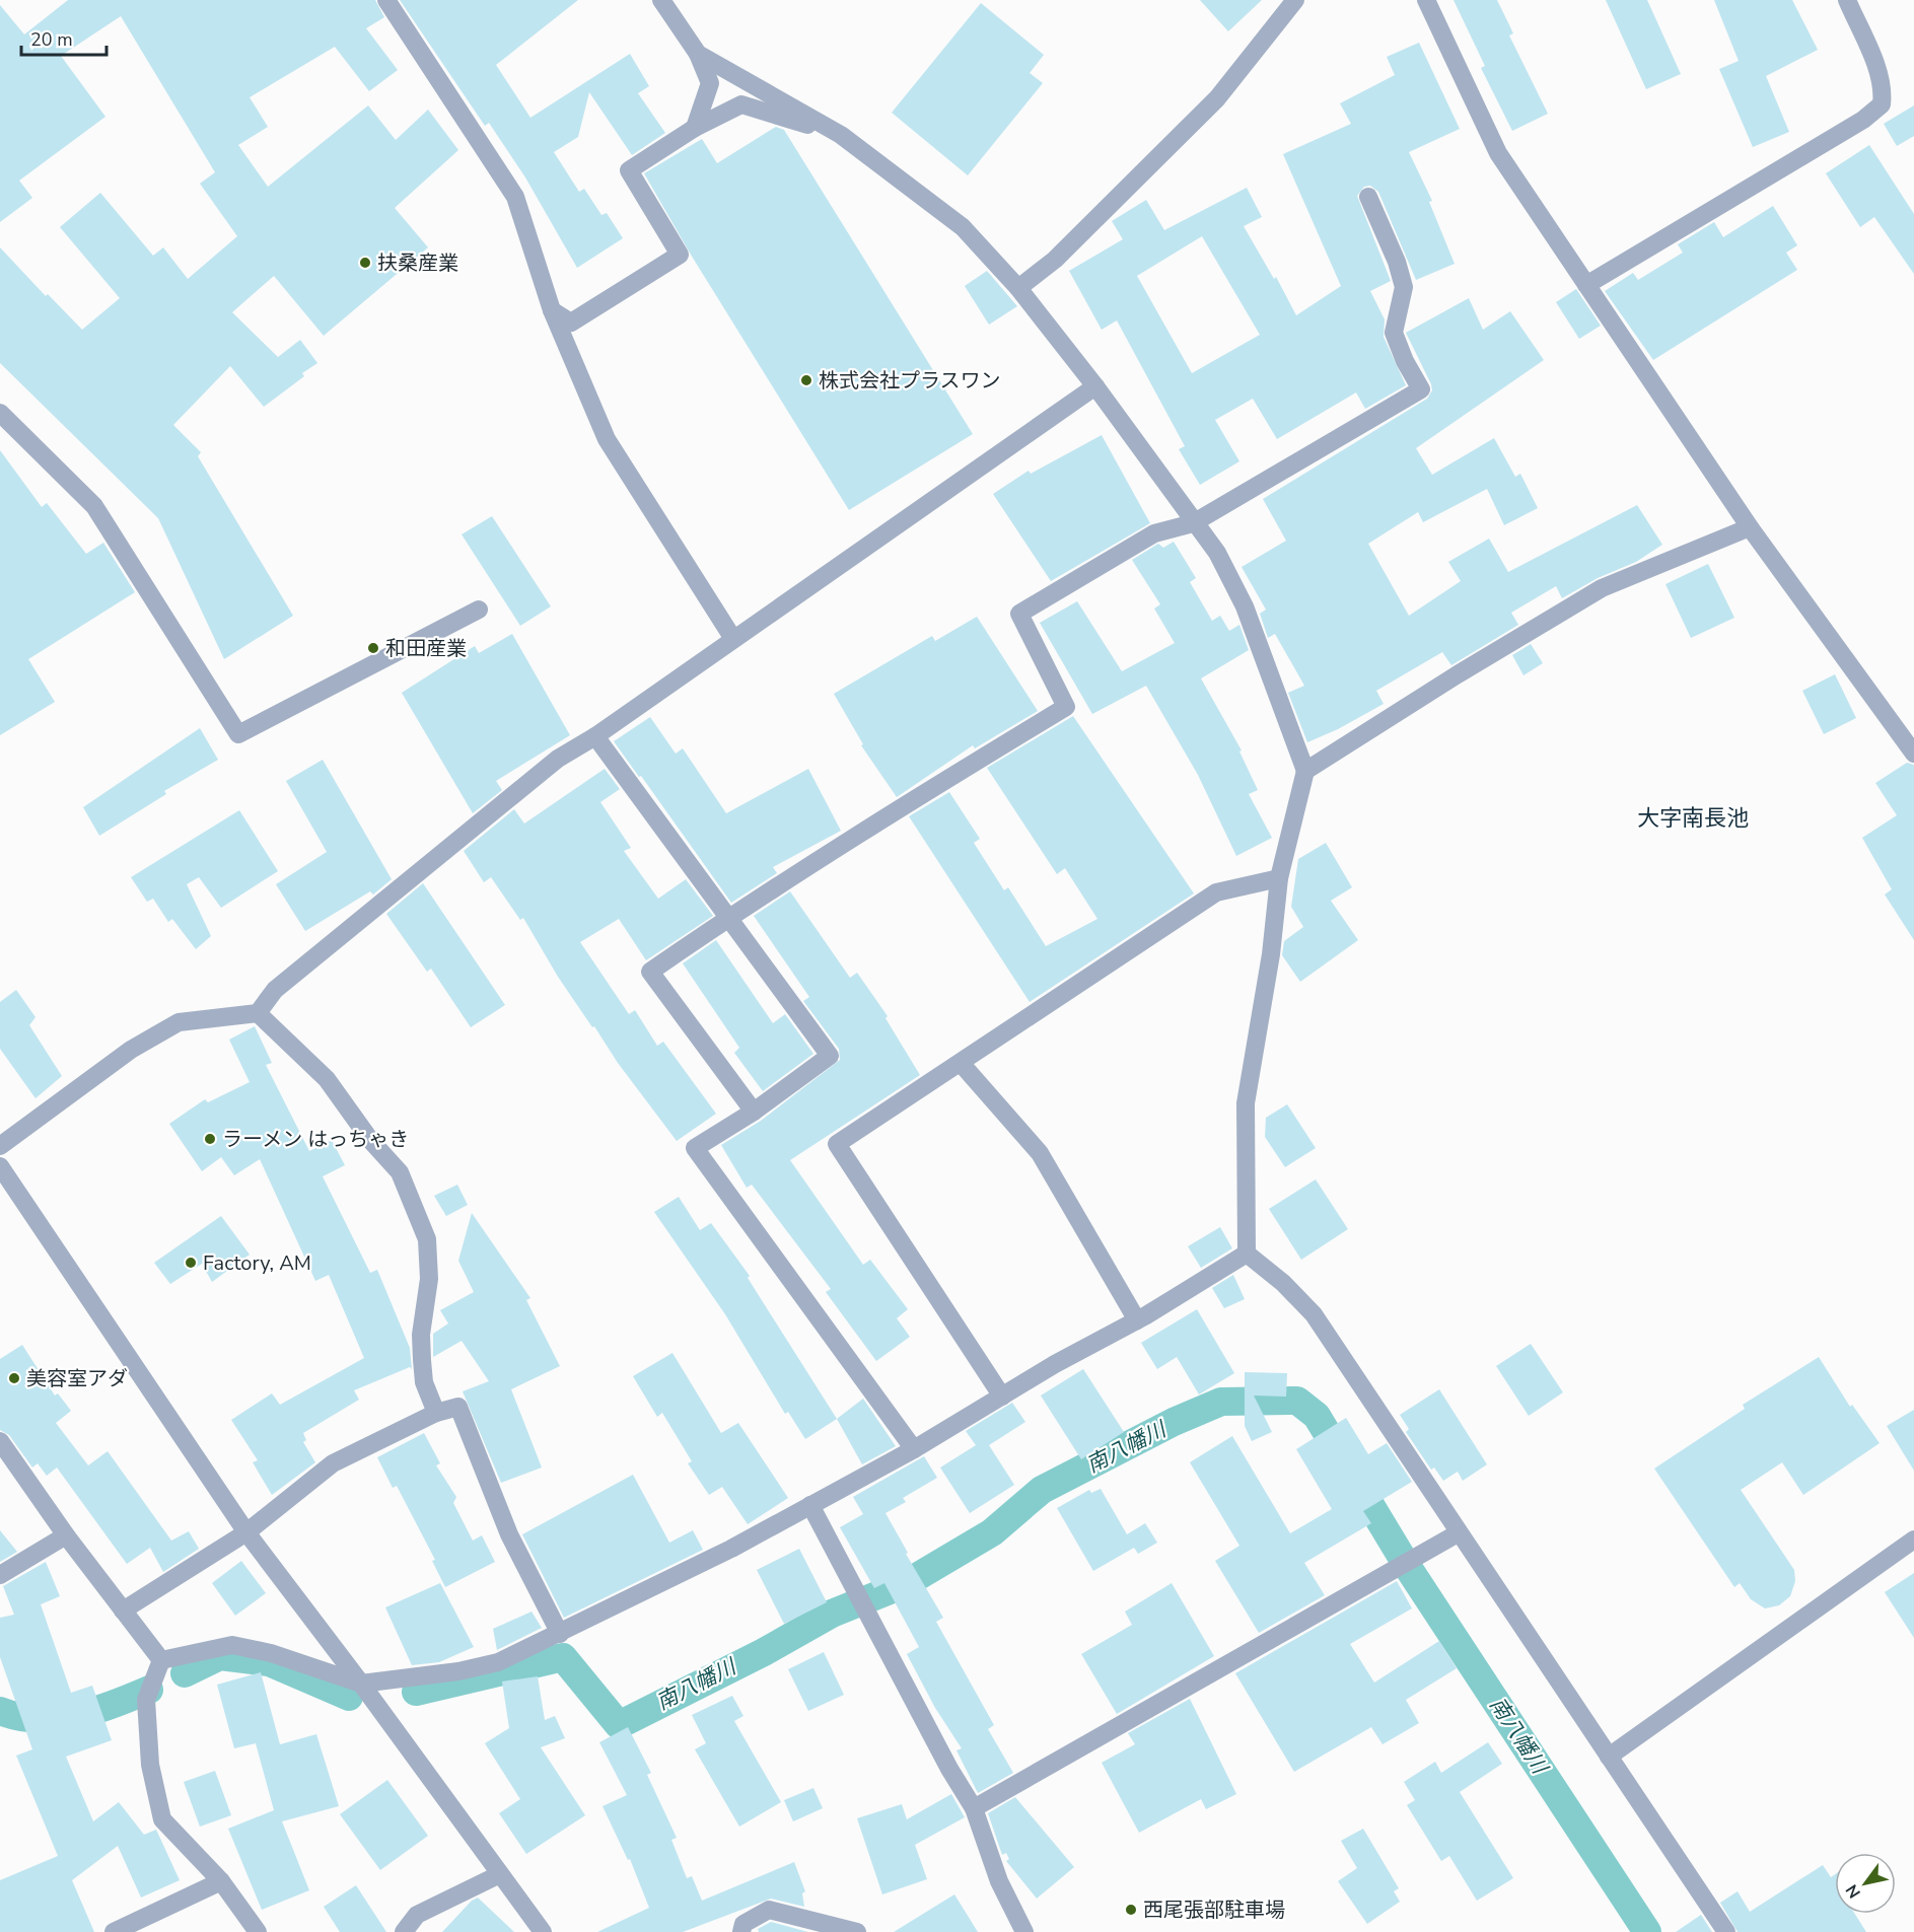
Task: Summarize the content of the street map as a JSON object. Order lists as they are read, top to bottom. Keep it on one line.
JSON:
{"districts":["大字南長池"],"water":["南八幡川"],"places":["扶桑産業","株式会社プラスワン","和田産業","ラーメン はっちゃき","Factory, AM","美容室アダ","西尾張部駐車場"],"scale_bar":"20 m","north":"bottom left"}
